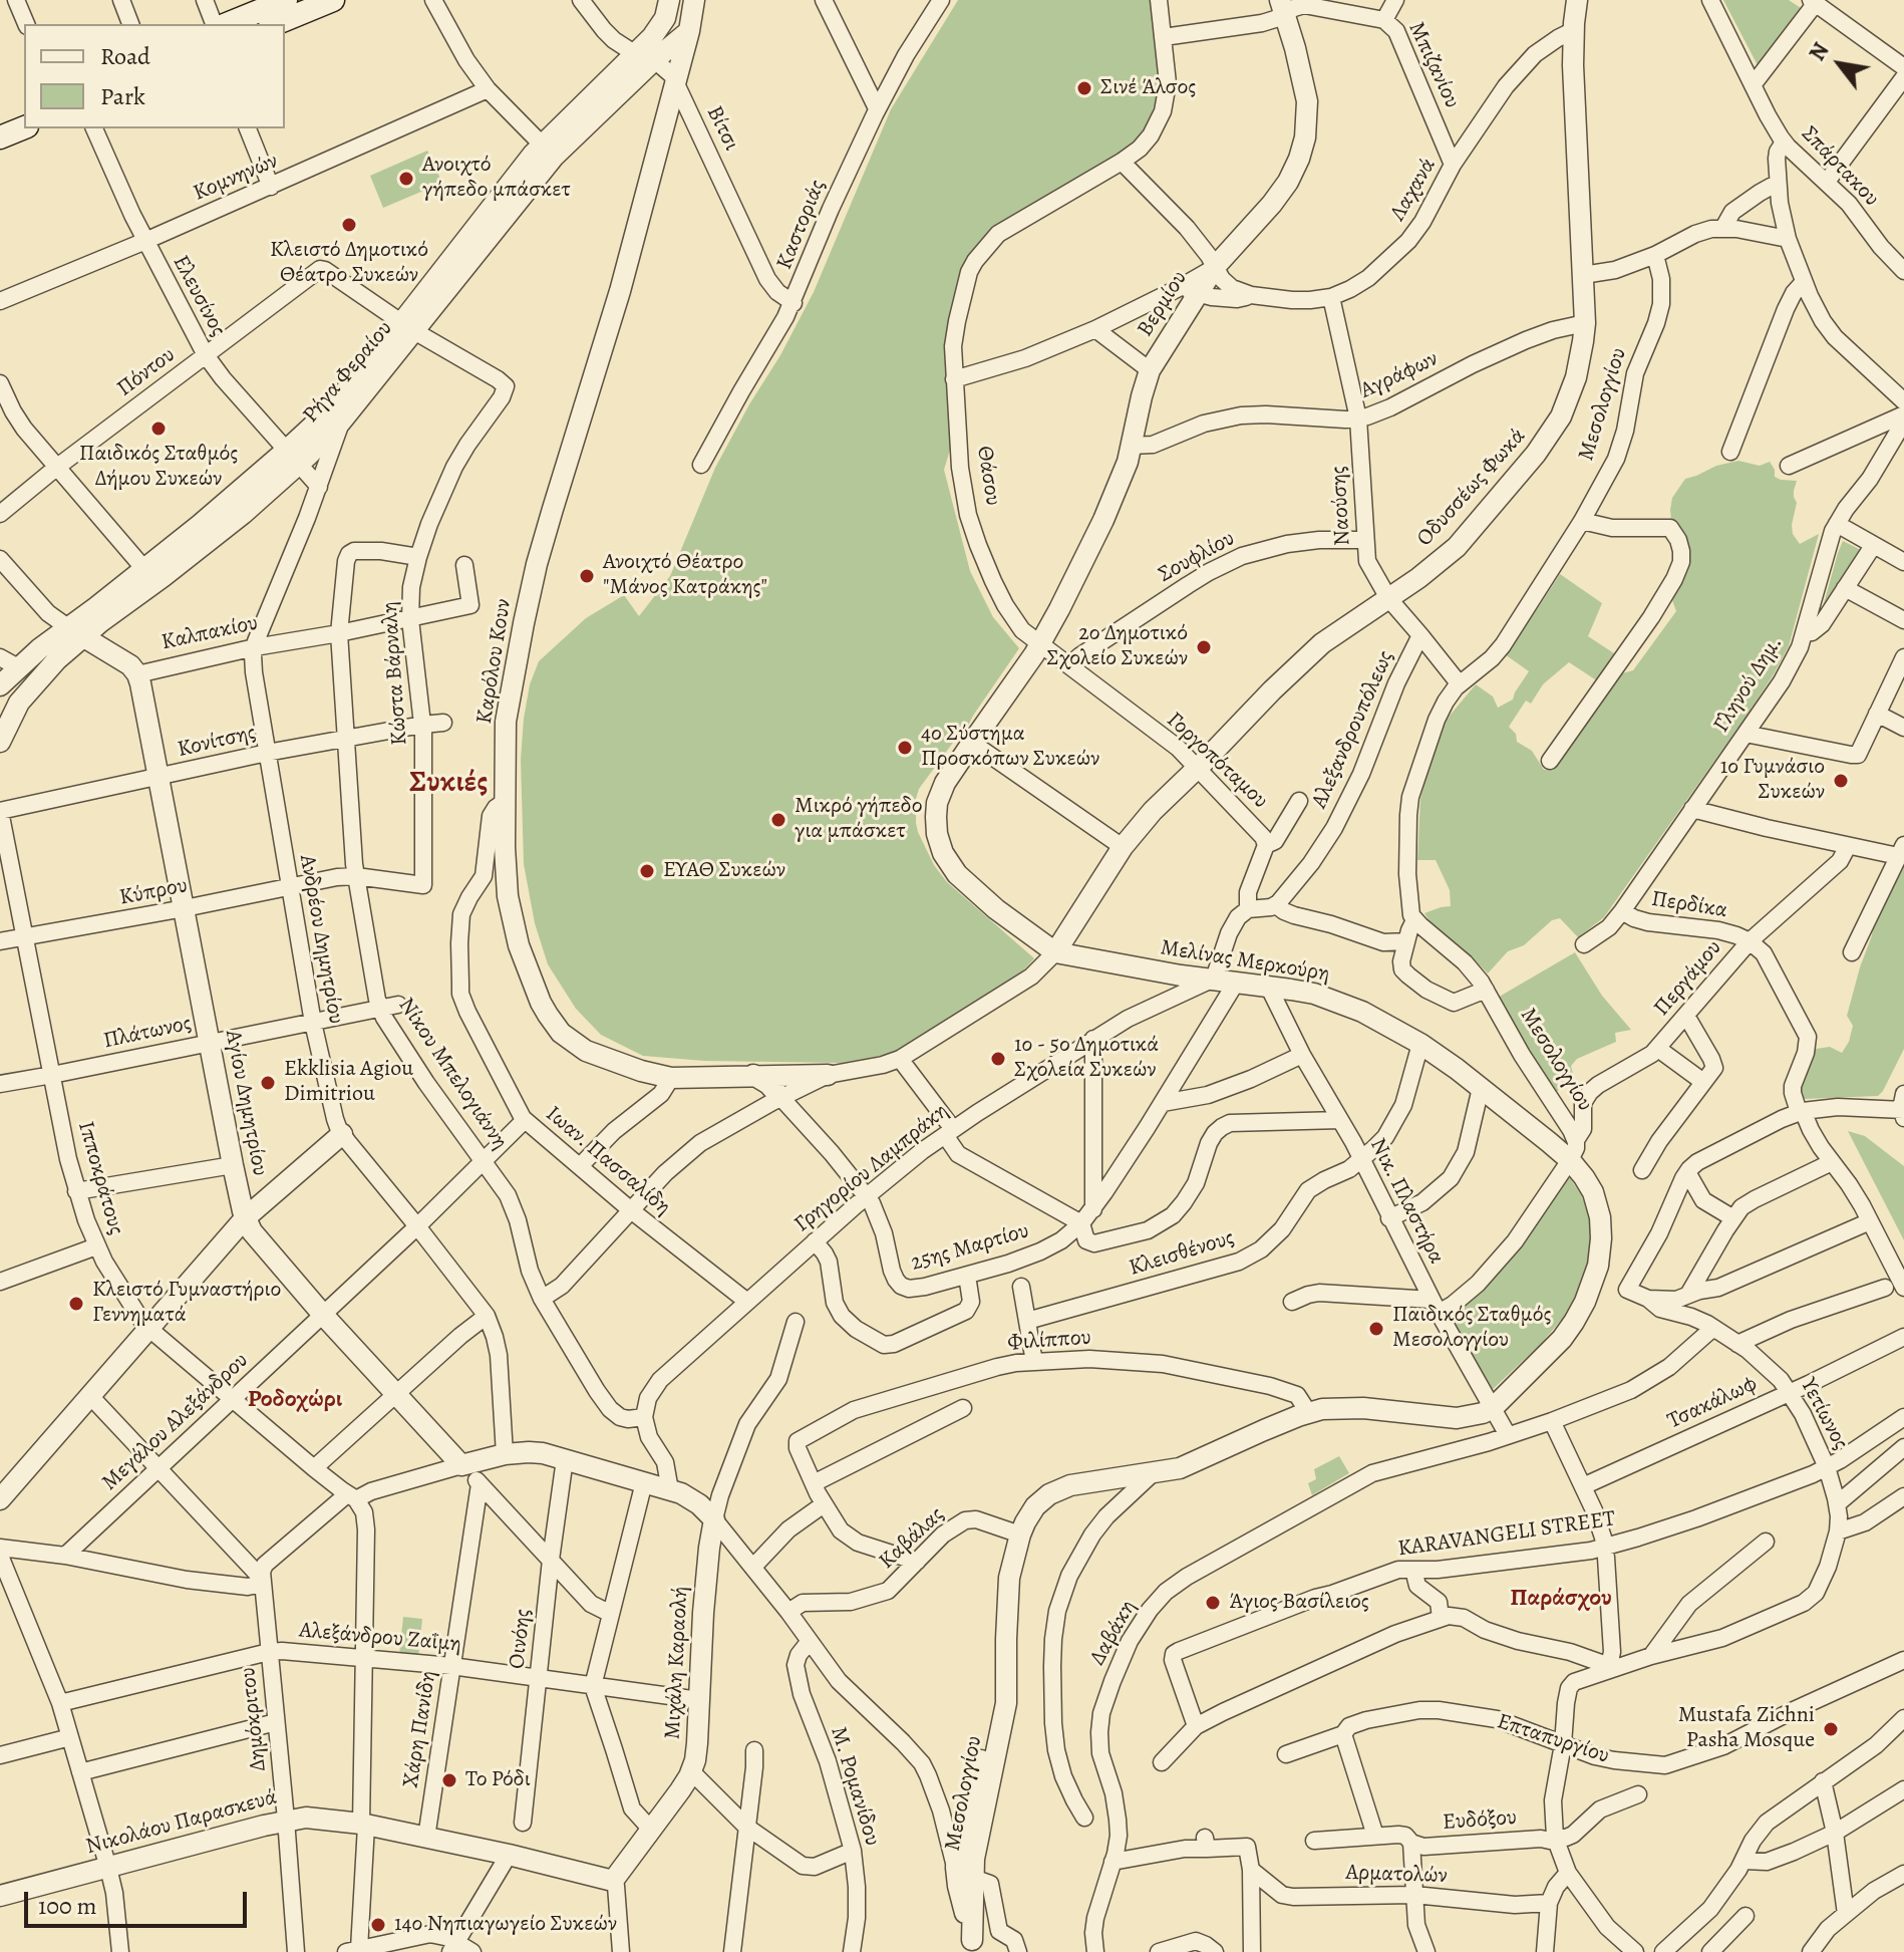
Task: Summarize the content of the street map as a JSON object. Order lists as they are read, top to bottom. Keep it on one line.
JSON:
{"streets":{"street":["Μπιζανίου","Βίτσι","Σπάρτακου","Κομνηνών","Λαχανά","Καστοριάς","Ελευσίνος","Βερμίου","Πόντου","Ρήγα Φεραίου","Αγράφων","Μεσολογγίου","Θάσου","Οδυσσέως Φωκά","Ναούσης","Σουφλίου","Καλπακίου","Καρόλου Κουν","Κώστα Βάρναλη","Γληνού Δημ.","Αλεξανδρουπόλεως","Κονίτσης","Γοργοπόταμου","Κύπρου","Περδίκα","Ανδρέου Δημητρίου","Μελίνας Μερκούρη","Περγάμου","Πλάτωνος","Νίκου Μπελογιάννη","Αγίου Δημητρίου","Ιωαν. Πασσαλίδη","Γρηγορίου Λαμπράκη","Ιπποκράτους","Νικ. Πλαστήρα","25ης Μαρτίου","Κλεισθένους","Φιλίππου","Τσακάλωφ","Υετίωνος","Μεγάλου Αλεξάνδρου","KARAVANGELI STREET","Καβάλας","Δαβάκη","Αλεξάνδρου Ζαΐμη","Οινόης","Μιχάλη Καραολή","Δημόκριτου","Χάρη Πανίδη","Επταπυργίου","Μ. Ρομανίδου","Ευδόξου","Νικολάου Παρασκευά","Αρματολών"]},"crossings":[["Μπιζανίου","Λαχανά"],["Μπιζανίου","Βερμίου"],["Μπιζανίου","Θάσου"],["Βίτσι","Καστοριάς"],["Βίτσι","Ρήγα Φεραίου"],["Βίτσι","Καρόλου Κουν"],["Κομνηνών","Ελευσίνος"],["Λαχανά","Βερμίου"],["Λαχανά","Θάσου"],["Λαχανά","Οδυσσέως Φωκά"],["Λαχανά","Ναούσης"],["Ελευσίνος","Πόντου"],["Ελευσίνος","Ρήγα Φεραίου"],["Ελευσίνος","Ανδρέου Δημητρίου"],["Βερμίου","Αγράφων"],["Βερμίου","Θάσου"],["Βερμίου","Γοργοπόταμου"],["Πόντου","Ρήγα Φεραίου"],["Πόντου","Κώστα Βάρναλη"],["Ρήγα Φεραίου","Καλπακίου"],["Ρήγα Φεραίου","Καρόλου Κουν"],["Ρήγα Φεραίου","Κώστα Βάρναλη"],["Ρήγα Φεραίου","Ανδρέου Δημητρίου"],["Αγράφων","Οδυσσέως Φωκά"],["Αγράφων","Ναούσης"],["Μεσολογγίου","Ναούσης"],["Μεσολογγίου","Μελίνας Μερκούρη"],["Μεσολογγίου","Περγάμου"],["Μεσολογγίου","Νικ. Πλαστήρα"],["Μεσολογγίου","Φιλίππου"],["Μεσολογγίου","Καβάλας"],["Θάσου","Γοργοπόταμου"],["Οδυσσέως Φωκά","Ναούσης"],["Οδυσσέως Φωκά","Γοργοπόταμου"],["Οδυσσέως Φωκά","Μελίνας Μερκούρη"],["Ναούσης","Σουφλίου"],["Ναούσης","Αλεξανδρουπόλεως"],["Σουφλίου","Γοργοπόταμου"],["Καλπακίου","Κώστα Βάρναλη"],["Καλπακίου","Ανδρέου Δημητρίου"],["Καλπακίου","Νίκου Μπελογιάννη"],["Καλπακίου","Αγίου Δημητρίου"],["Καρόλου Κουν","Ιωαν. Πασσαλίδη"],["Κώστα Βάρναλη","Κονίτσης"],["Κώστα Βάρναλη","Κύπρου"],["Κώστα Βάρναλη","Νίκου Μπελογιάννη"],["Γληνού Δημ.","Περδίκα"],["Κονίτσης","Ανδρέου Δημητρίου"],["Κονίτσης","Νίκου Μπελογιάννη"],["Κονίτσης","Αγίου Δημητρίου"],["Κονίτσης","Ιπποκράτους"],["Κύπρου","Ανδρέου Δημητρίου"],["Κύπρου","Νίκου Μπελογιάννη"],["Κύπρου","Αγίου Δημητρίου"],["Κύπρου","Ιπποκράτους"],["Περδίκα","Περγάμου"],["Ανδρέου Δημητρίου","Πλάτωνος"],["Ανδρέου Δημητρίου","Μεγάλου Αλεξάνδρου"],["Μελίνας Μερκούρη","Γρηγορίου Λαμπράκη"],["Μελίνας Μερκούρη","Νικ. Πλαστήρα"],["Μελίνας Μερκούρη","25ης Μαρτίου"],["Μελίνας Μερκούρη","Κλεισθένους"],["Πλάτωνος","Νίκου Μπελογιάννη"],["Πλάτωνος","Αγίου Δημητρίου"],["Πλάτωνος","Ιπποκράτους"],["Νίκου Μπελογιάννη","Γρηγορίου Λαμπράκη"],["Νίκου Μπελογιάννη","Μεγάλου Αλεξάνδρου"],["Αγίου Δημητρίου","Μεγάλου Αλεξάνδρου"],["Αγίου Δημητρίου","Οινόης"],["Αγίου Δημητρίου","Χάρη Πανίδη"],["Ιωαν. Πασσαλίδη","Γρηγορίου Λαμπράκη"],["Ιωαν. Πασσαλίδη","Μεγάλου Αλεξάνδρου"],["Γρηγορίου Λαμπράκη","25ης Μαρτίου"],["Ιπποκράτους","Μεγάλου Αλεξάνδρου"],["Νικ. Πλαστήρα","Κλεισθένους"],["Νικ. Πλαστήρα","Δαβάκη"],["Τσακάλωφ","Υετίωνος"],["Υετίωνος","KARAVANGELI STREET"],["Υετίωνος","Δαβάκη"],["Αλεξάνδρου Ζαΐμη","Οινόης"],["Αλεξάνδρου Ζαΐμη","Μιχάλη Καραολή"],["Αλεξάνδρου Ζαΐμη","Δημόκριτου"],["Αλεξάνδρου Ζαΐμη","Χάρη Πανίδη"],["Μιχάλη Καραολή","Νικολάου Παρασκευά"],["Δημόκριτου","Νικολάου Παρασκευά"],["Χάρη Πανίδη","Νικολάου Παρασκευά"]],"districts":["Συκιές","Ροδοχώρι","Παράσχου"],"places":["Σινέ Άλσος","Ανοιχτό γήπεδο μπάσκετ","Κλειστό Δημοτικό Θέατρο Συκεών","Παιδικός Σταθμός Δήμου Συκεών","Ανοιχτό Θέατρο \"Μάνος Κατράκης\"","2ο Δημοτικό Σχολείο Συκεών","4ο Σύστημα Προσκόπων Συκεών","1ο Γυμνάσιο Συκεών","Μικρό γήπεδο για μπάσκετ","ΕΥΑΘ Συκεών","1ο - 5ο Δημοτικά Σχολεία Συκεών","Ekklisia Agiou Dimitriou","Κλειστό Γυμναστήριο Γεννηματά","Παιδικός Σταθμός Μεσολογγίου","Άγιος Βασίλειος","Mustafa Zichni Pasha Mosque","Το Ρόδι","14ο Νηπιαγωγείο Συκεών"],"legend":["Road","Park"],"scale_bar":"100 m","north":"top left"}
